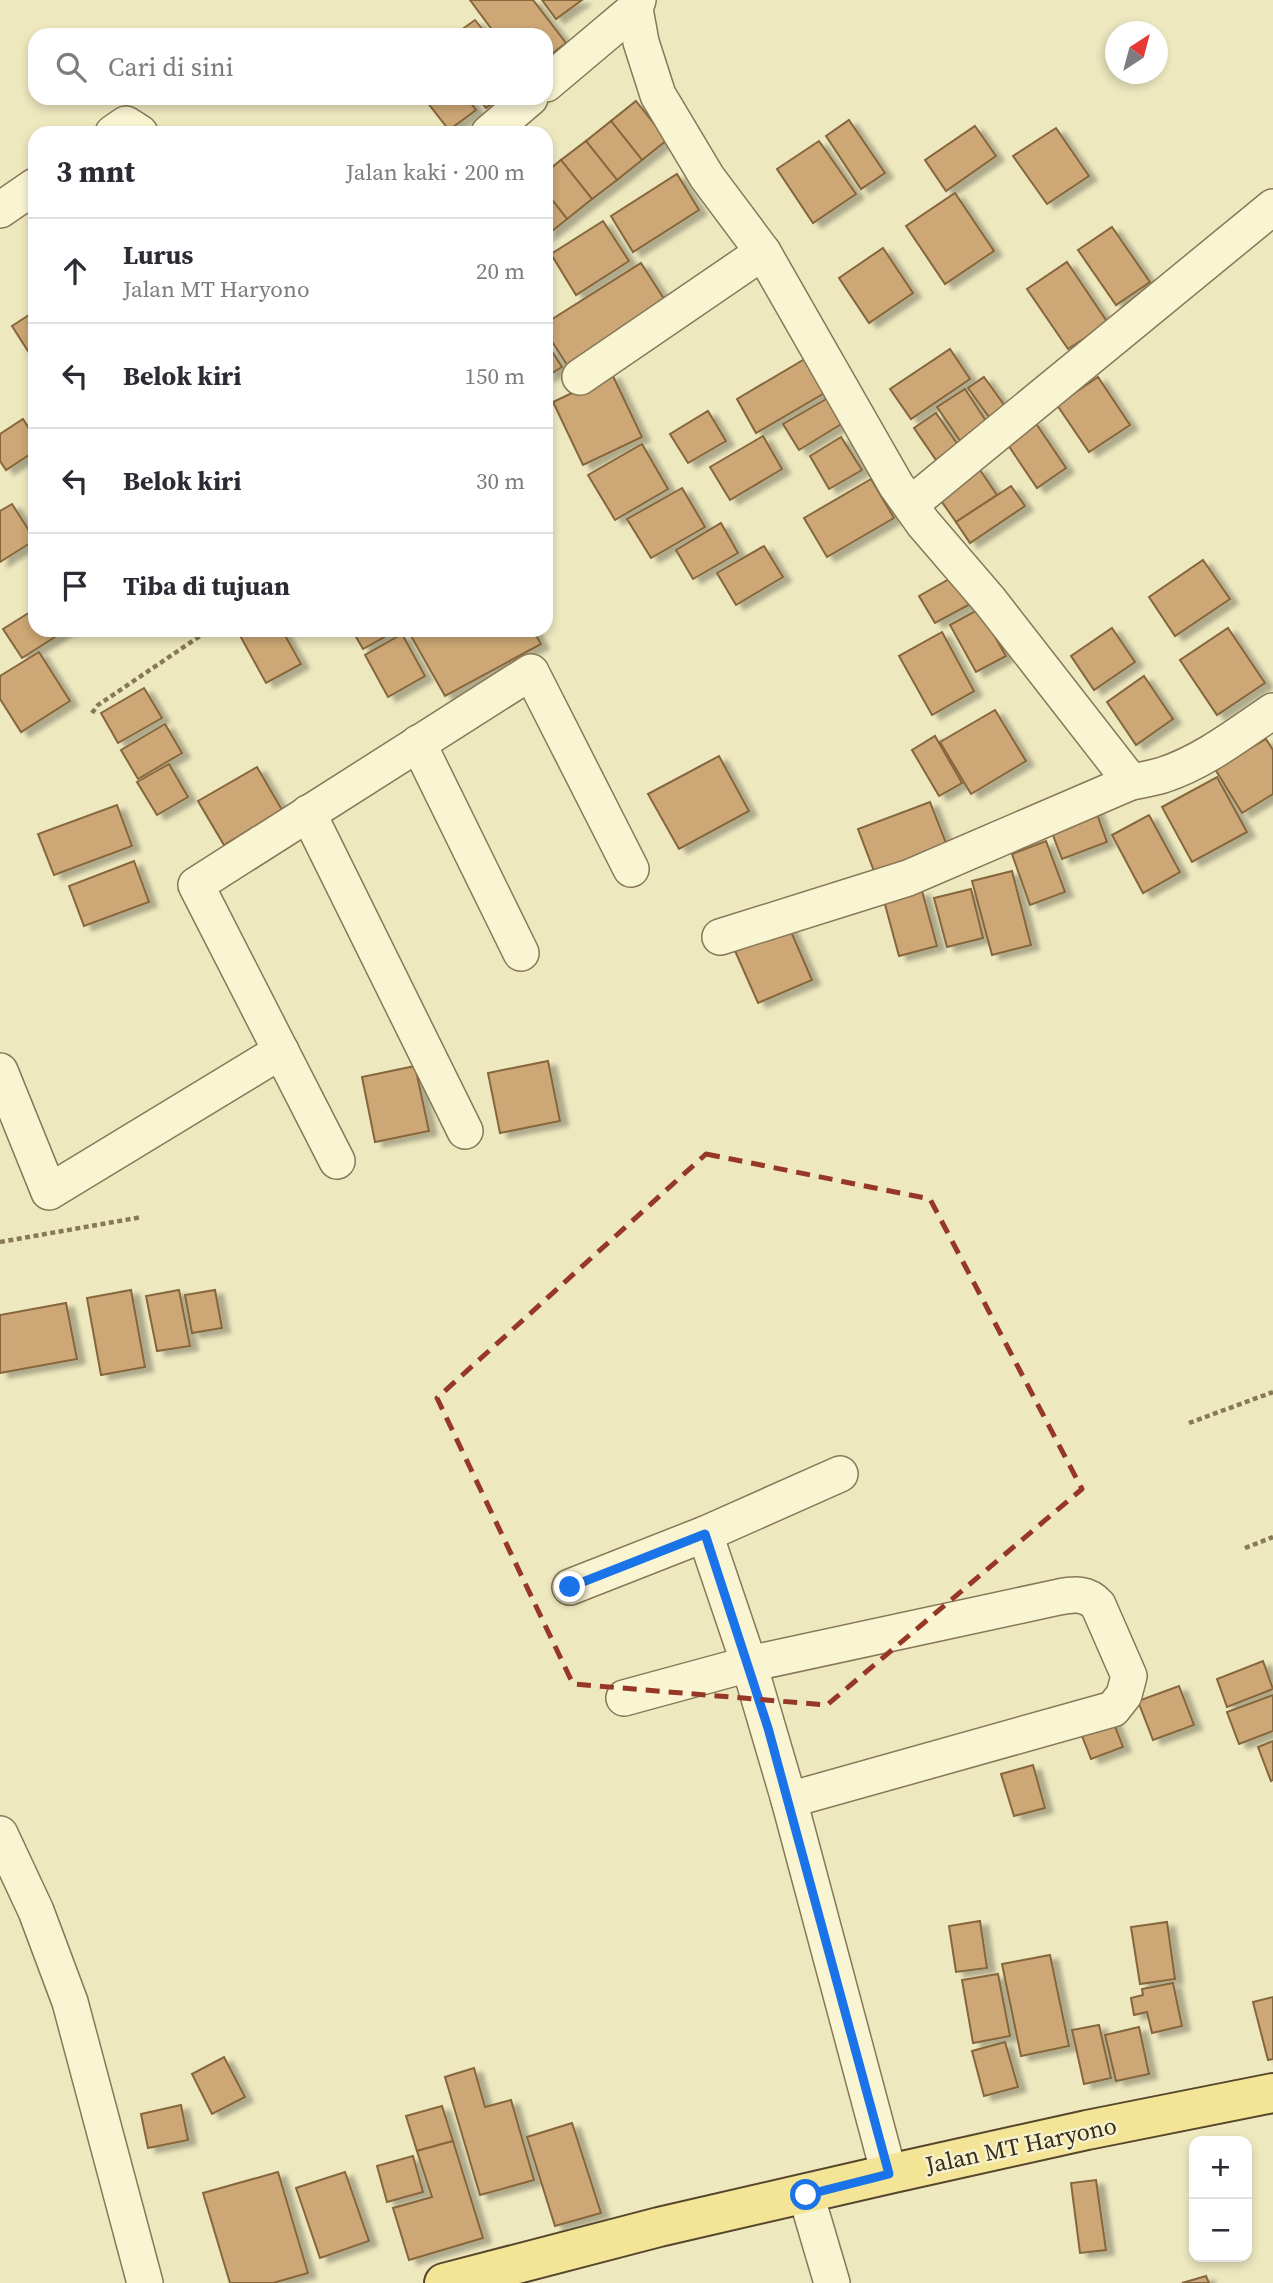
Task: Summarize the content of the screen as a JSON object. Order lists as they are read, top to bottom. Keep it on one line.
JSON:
{"streets":{"main road":["Jalan MT Haryono"]},"north":"top right","page":{"search":"Cari di sini","heading":["3 mnt","Jalan kaki · 200 m"],"list":[["Lurus","Jalan MT Haryono","20 m"],["Belok kiri","150 m"],["Belok kiri","30 m"],"Tiba di tujuan"],"map_buttons":["+","−"]}}
